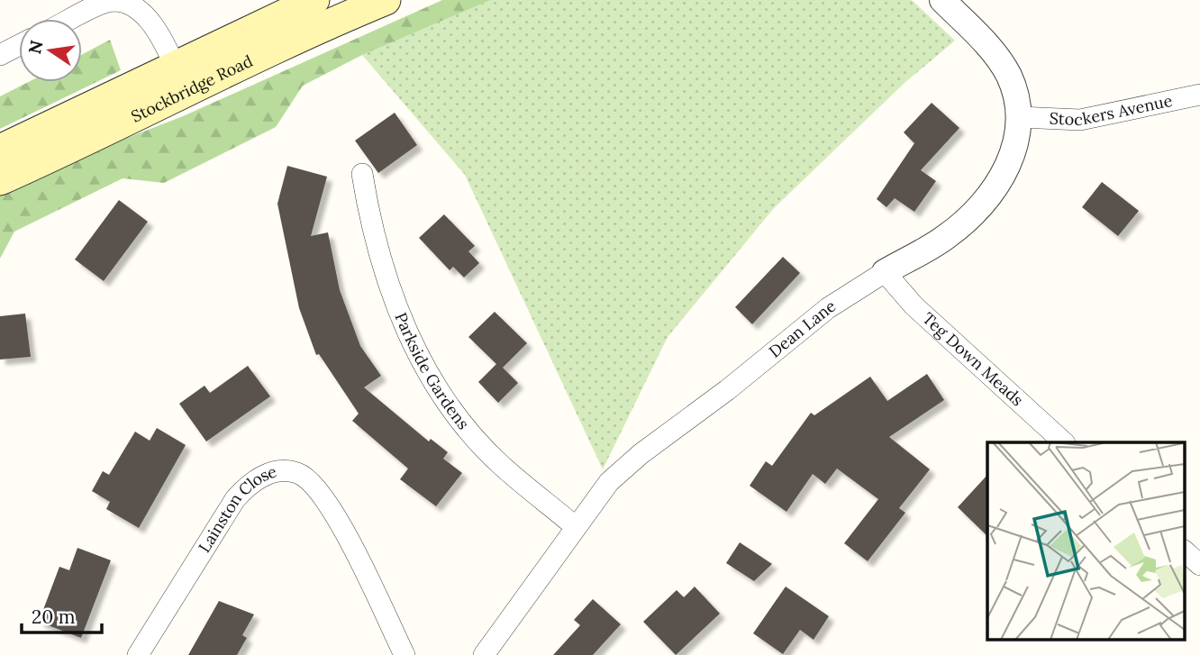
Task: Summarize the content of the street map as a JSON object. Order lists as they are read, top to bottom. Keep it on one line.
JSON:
{"streets":{"main road":["Stockbridge Road"],"street":["Stockers Avenue","Dean Lane","Teg Down Meads","Parkside Gardens","Lainston Close"]},"crossings":[["Stockers Avenue","Dean Lane"],["Dean Lane","Teg Down Meads"],["Dean Lane","Parkside Gardens"]],"scale_bar":"20 m","north":"left"}
